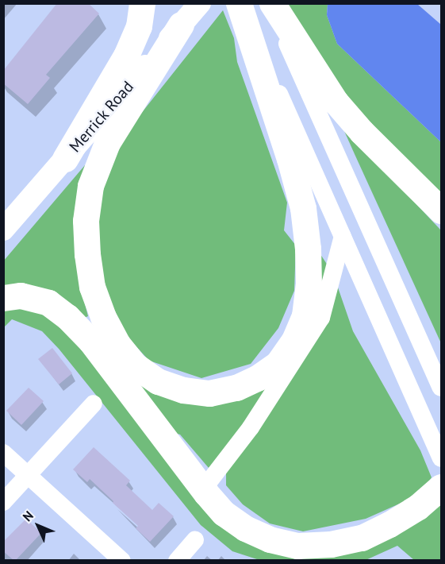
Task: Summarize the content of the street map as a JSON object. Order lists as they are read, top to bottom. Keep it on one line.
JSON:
{"streets":{"main road":["Merrick Road"]},"north":"top left"}
